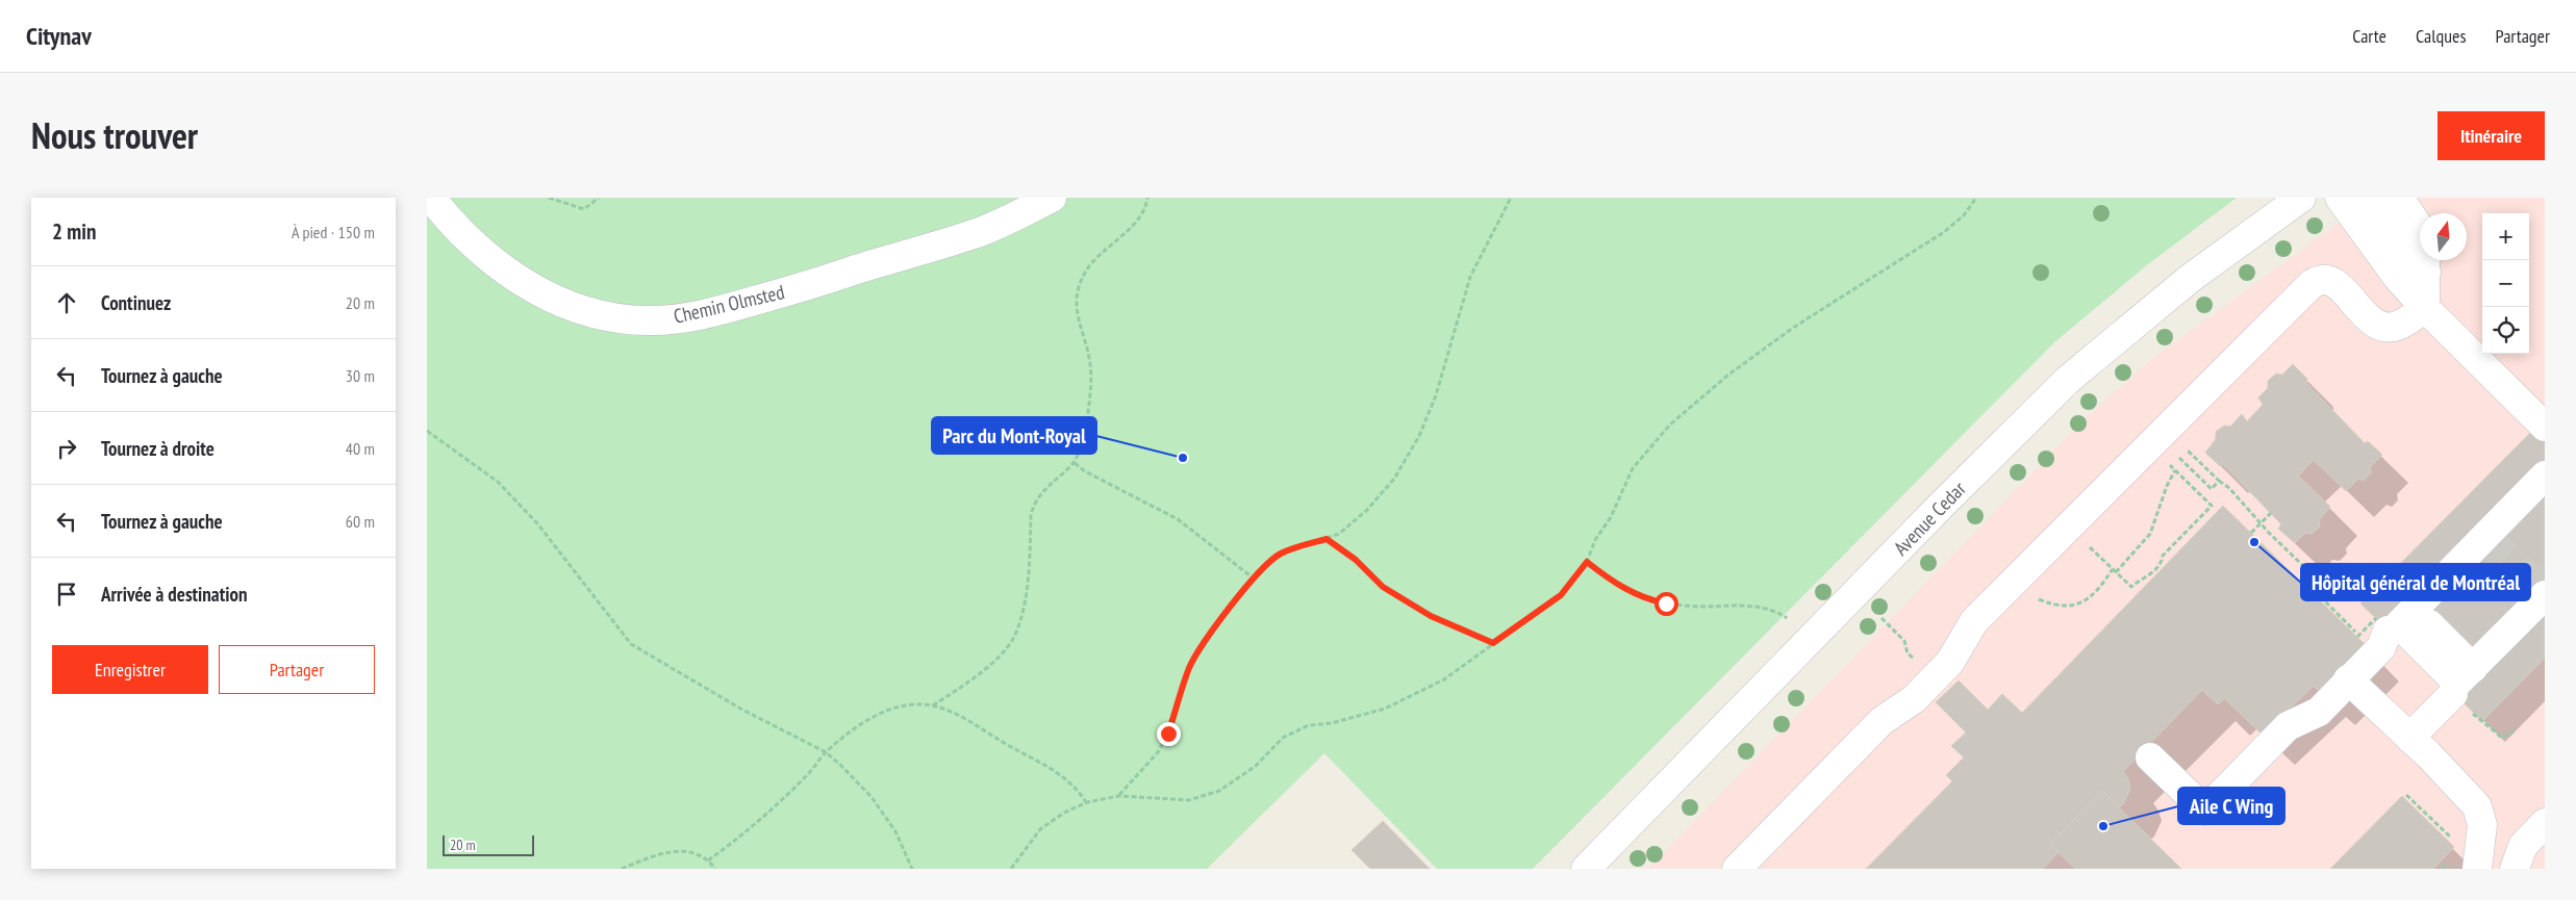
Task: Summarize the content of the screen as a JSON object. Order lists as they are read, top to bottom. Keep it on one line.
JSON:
{"streets":{"street":["Chemin Olmsted","Avenue Cedar"]},"places":["Parc du Mont-Royal","Hôpital général de Montréal","Aile C Wing"],"scale_bar":"20 m","north":"top","page":{"header":"Citynav","nav":["Carte","Calques","Partager"],"title":"Nous trouver","buttons":["Itinéraire",["Enregistrer","Partager"]],"heading":["2 min","À pied · 150 m"],"map_buttons":["+","−"],"list":[["Continuez","20 m"],["Tournez à gauche","30 m"],["Tournez à droite","40 m"],["Tournez à gauche","60 m"],"Arrivée à destination"],"scale":"20 m"}}
